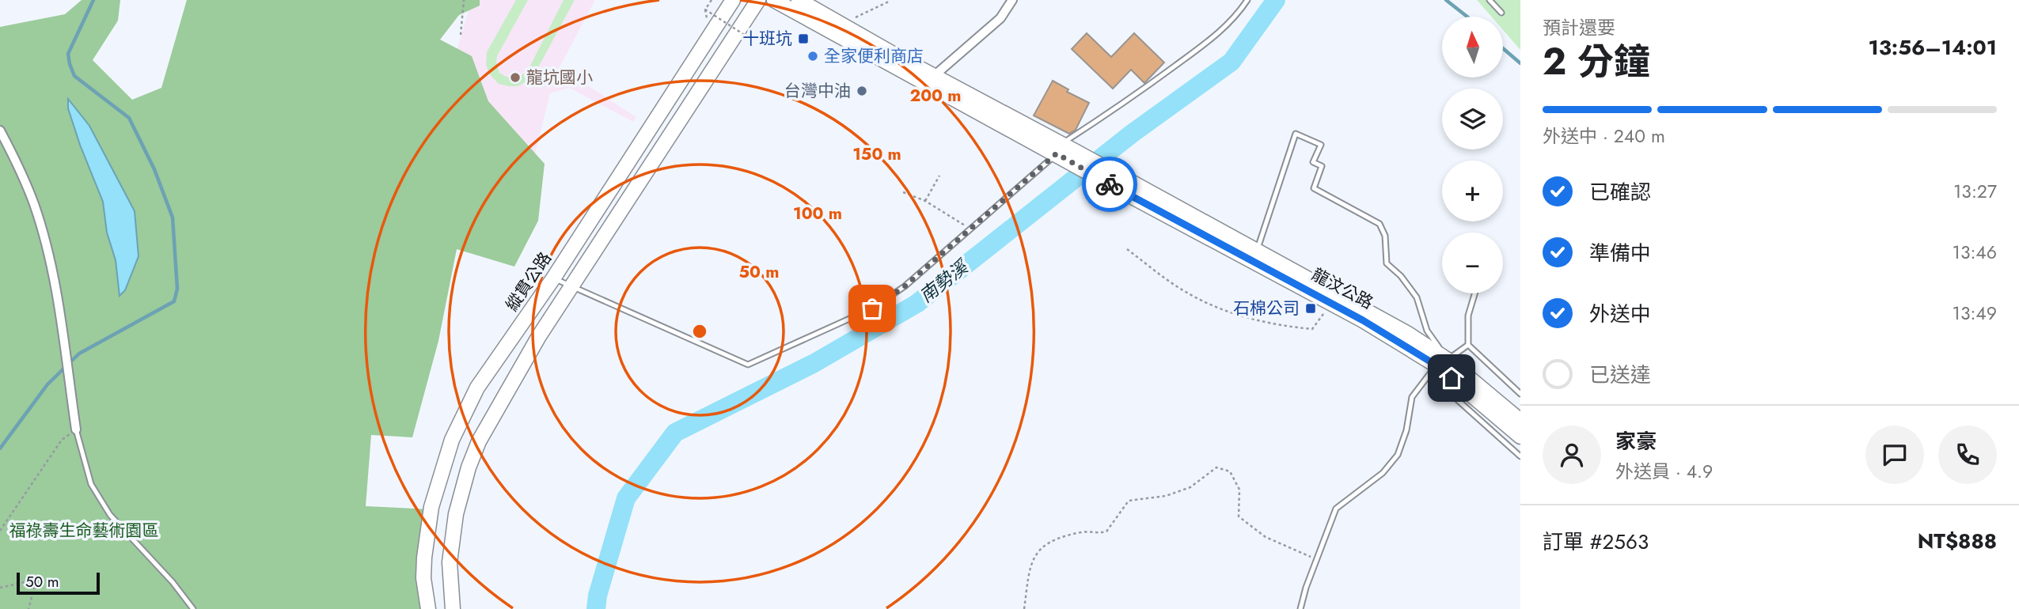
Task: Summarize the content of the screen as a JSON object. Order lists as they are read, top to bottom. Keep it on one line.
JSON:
{"streets":{"main road":["縱貫公路","龍汶公路"]},"water":["南勢溪"],"parks":["福祿壽生命藝術園區"],"places":{"transit":["十班坑","石棉公司"],"other":["全家便利商店","龍坑國小","台灣中油"]},"scale_bar":"50 m","north":"top","page":{"heading":["2 分鐘","預計還要","13:56–14:01"],"panel":["家豪","外送員 · 4.9","訂單 #2563","NT$888"],"map_buttons":["+","−"],"bar":"外送中 · 240 m","list":[["已確認","13:27"],["準備中","13:46"],["外送中","13:49"],"已送達"],"scale":"50 m"},"rings":["200 m","150 m","100 m","50 m"]}
